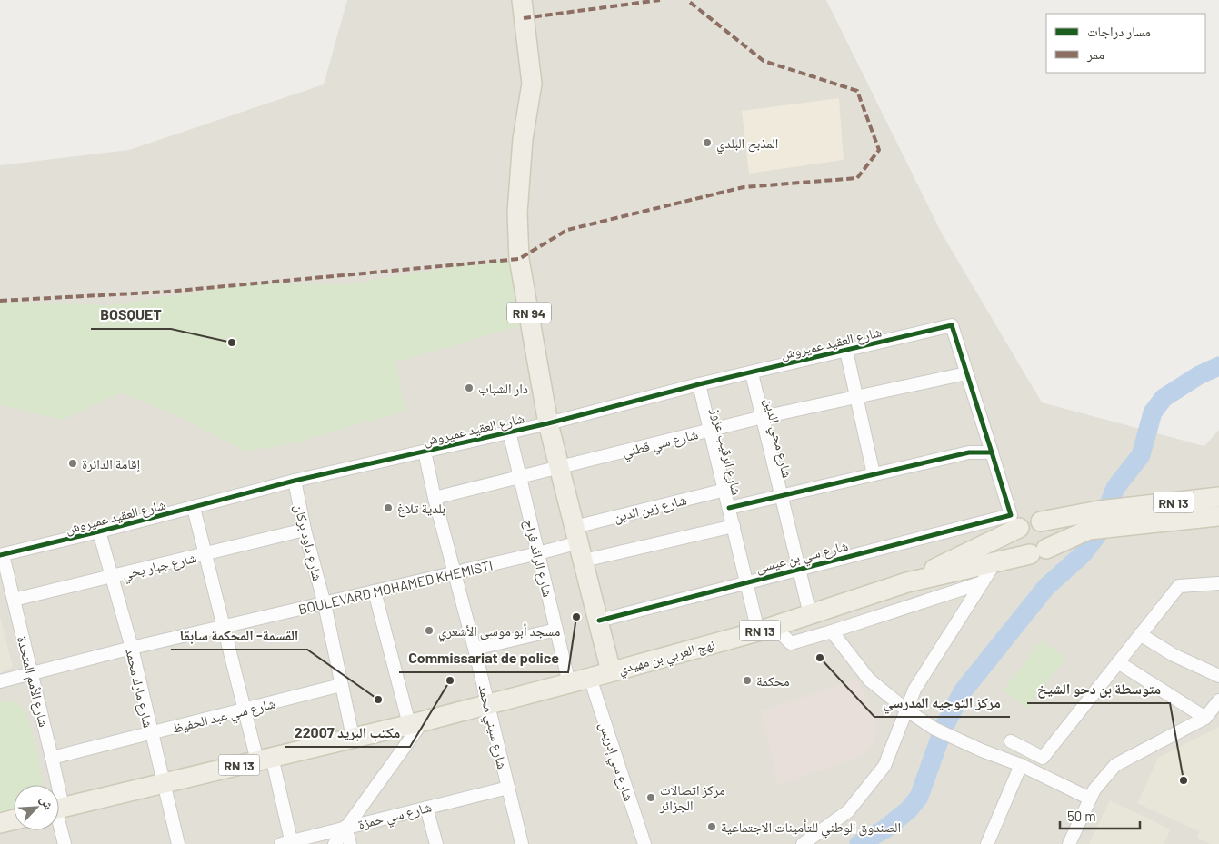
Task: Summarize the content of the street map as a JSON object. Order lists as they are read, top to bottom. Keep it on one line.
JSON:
{"streets":{"main road":["RN 94","RN 13","نهج العربي بن مهيدي"],"street":["شارع العقيد عميروش","شارع محي الدين","شارع سي قطني","شارع الرقيب عزوز","شارع زين الدين","شارع داود بركان","شارع سي بن عيسى","شارع الرائد فراج","شارع جبار يحي","BOULEVARD MOHAMED KHEMISTI","شارع الأمم المتحدة","شارع مارك محمد","شارع سي عبد الحفيظ","شارع سيني محمد","شارع سي إدريس","شارع سي حمزة"]},"crossings":[["RN 94","شارع العقيد عميروش"],["RN 94","شارع سي قطني"],["RN 94","شارع زين الدين"],["RN 94","شارع سي بن عيسى"],["RN 94","BOULEVARD MOHAMED KHEMISTI"],["RN 94","نهج العربي بن مهيدي"],["شارع العقيد عميروش","شارع محي الدين"],["شارع العقيد عميروش","شارع سي قطني"],["شارع العقيد عميروش","شارع الرقيب عزوز"],["شارع العقيد عميروش","شارع داود بركان"],["شارع العقيد عميروش","شارع الرائد فراج"],["شارع العقيد عميروش","شارع الأمم المتحدة"],["شارع العقيد عميروش","شارع مارك محمد"],["شارع العقيد عميروش","شارع سيني محمد"],["شارع محي الدين","شارع سي قطني"],["شارع محي الدين","شارع سي بن عيسى"],["شارع محي الدين","نهج العربي بن مهيدي"],["شارع سي قطني","شارع الرقيب عزوز"],["شارع سي قطني","شارع الرائد فراج"],["شارع سي قطني","شارع سيني محمد"],["شارع الرقيب عزوز","شارع زين الدين"],["شارع الرقيب عزوز","شارع سي بن عيسى"],["شارع الرقيب عزوز","نهج العربي بن مهيدي"],["RN 13","شارع داود بركان"],["RN 13","شارع سي بن عيسى"],["RN 13","نهج العربي بن مهيدي"],["RN 13","شارع مارك محمد"],["شارع زين الدين","BOULEVARD MOHAMED KHEMISTI"],["شارع داود بركان","شارع جبار يحي"],["شارع داود بركان","BOULEVARD MOHAMED KHEMISTI"],["شارع داود بركان","شارع سي عبد الحفيظ"],["شارع الرائد فراج","BOULEVARD MOHAMED KHEMISTI"],["شارع الرائد فراج","نهج العربي بن مهيدي"],["شارع جبار يحي","شارع الأمم المتحدة"],["شارع جبار يحي","شارع مارك محمد"],["BOULEVARD MOHAMED KHEMISTI","شارع الأمم المتحدة"],["BOULEVARD MOHAMED KHEMISTI","شارع مارك محمد"],["BOULEVARD MOHAMED KHEMISTI","شارع سيني محمد"],["نهج العربي بن مهيدي","شارع سيني محمد"],["نهج العربي بن مهيدي","شارع سي إدريس"],["شارع الأمم المتحدة","شارع سي عبد الحفيظ"],["شارع مارك محمد","شارع سي عبد الحفيظ"],["شارع سيني محمد","شارع سي حمزة"]],"places":["المذبح البلدي","BOSQUET","دار الشباب","إقامة الدائرة","بلدية تلاغ","Commissariat de police","مسجد أبو موسى الأشعري","مركز التوجيه المدرسي","مكتب البريد 22007","محكمة","القسمة- المحكمة سابقا","متوسطة بن دحو الشيخ","مركز اتصالات الجزائر","الصندوق الوطني للتأمينات الاجتماعية"],"legend":["مسار دراجات","ممر"],"scale_bar":"50 m","north":"top right"}
